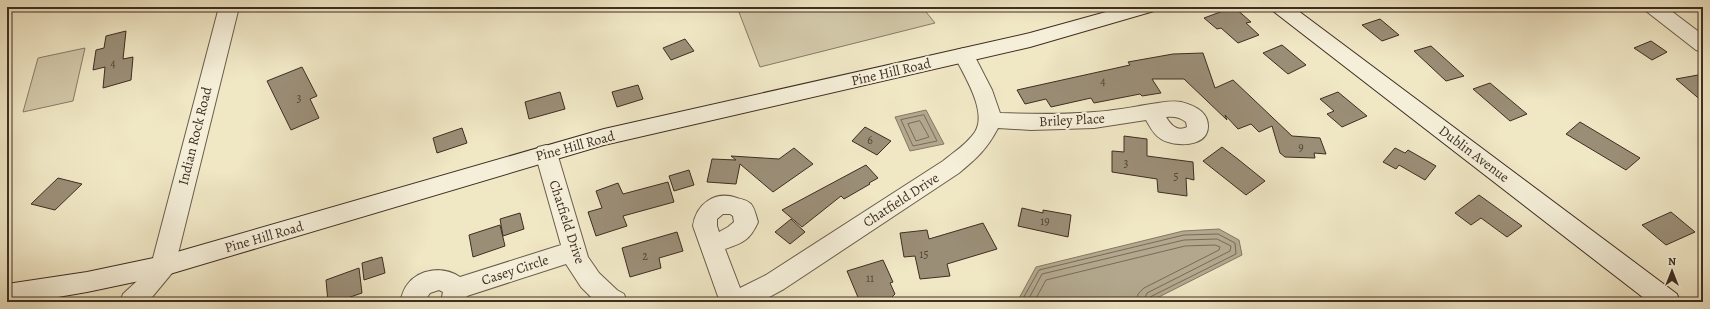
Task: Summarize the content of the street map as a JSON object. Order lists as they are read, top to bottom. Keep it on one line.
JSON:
{"streets":{"street":["Pine Hill Road","Briley Place","Indian Rock Road","Dublin Avenue","Chatfield Drive","Casey Circle"]},"crossings":[["Pine Hill Road","Indian Rock Road"],["Pine Hill Road","Chatfield Drive"],["Briley Place","Chatfield Drive"],["Chatfield Drive","Casey Circle"]],"house_numbers":["4","4","3","6","9","3","5","19","15","2","11"],"north":"top"}
